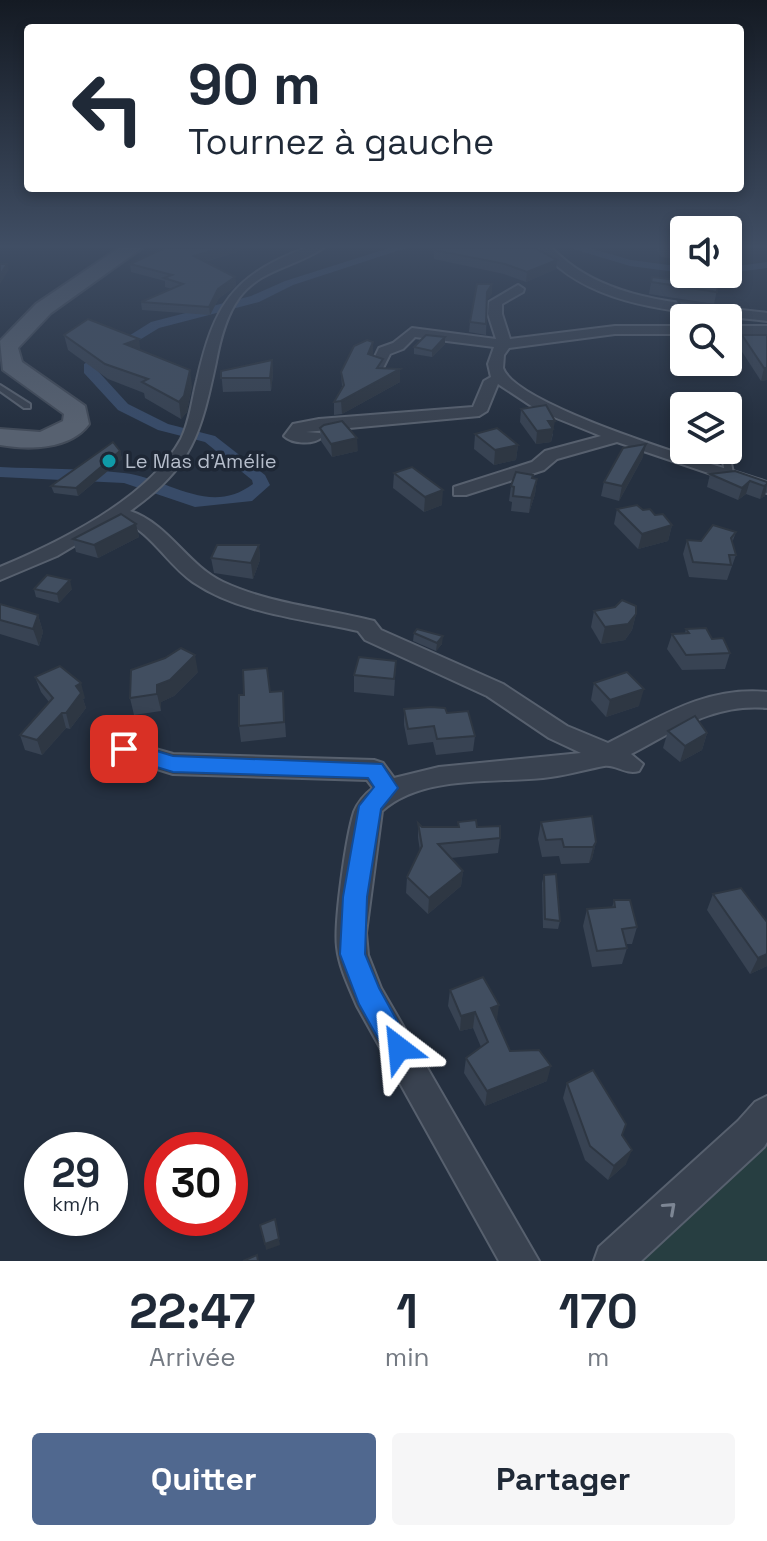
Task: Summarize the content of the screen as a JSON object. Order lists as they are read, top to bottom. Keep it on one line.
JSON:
{"places":["Le Mas d'Amélie"],"page":{"turn":["90 m","Tournez à gauche"],"speed":"29 km/h","limit":"30","eta":["22:47","Arrivée","1","min","170","m"],"buttons":["Quitter","Partager"]}}
